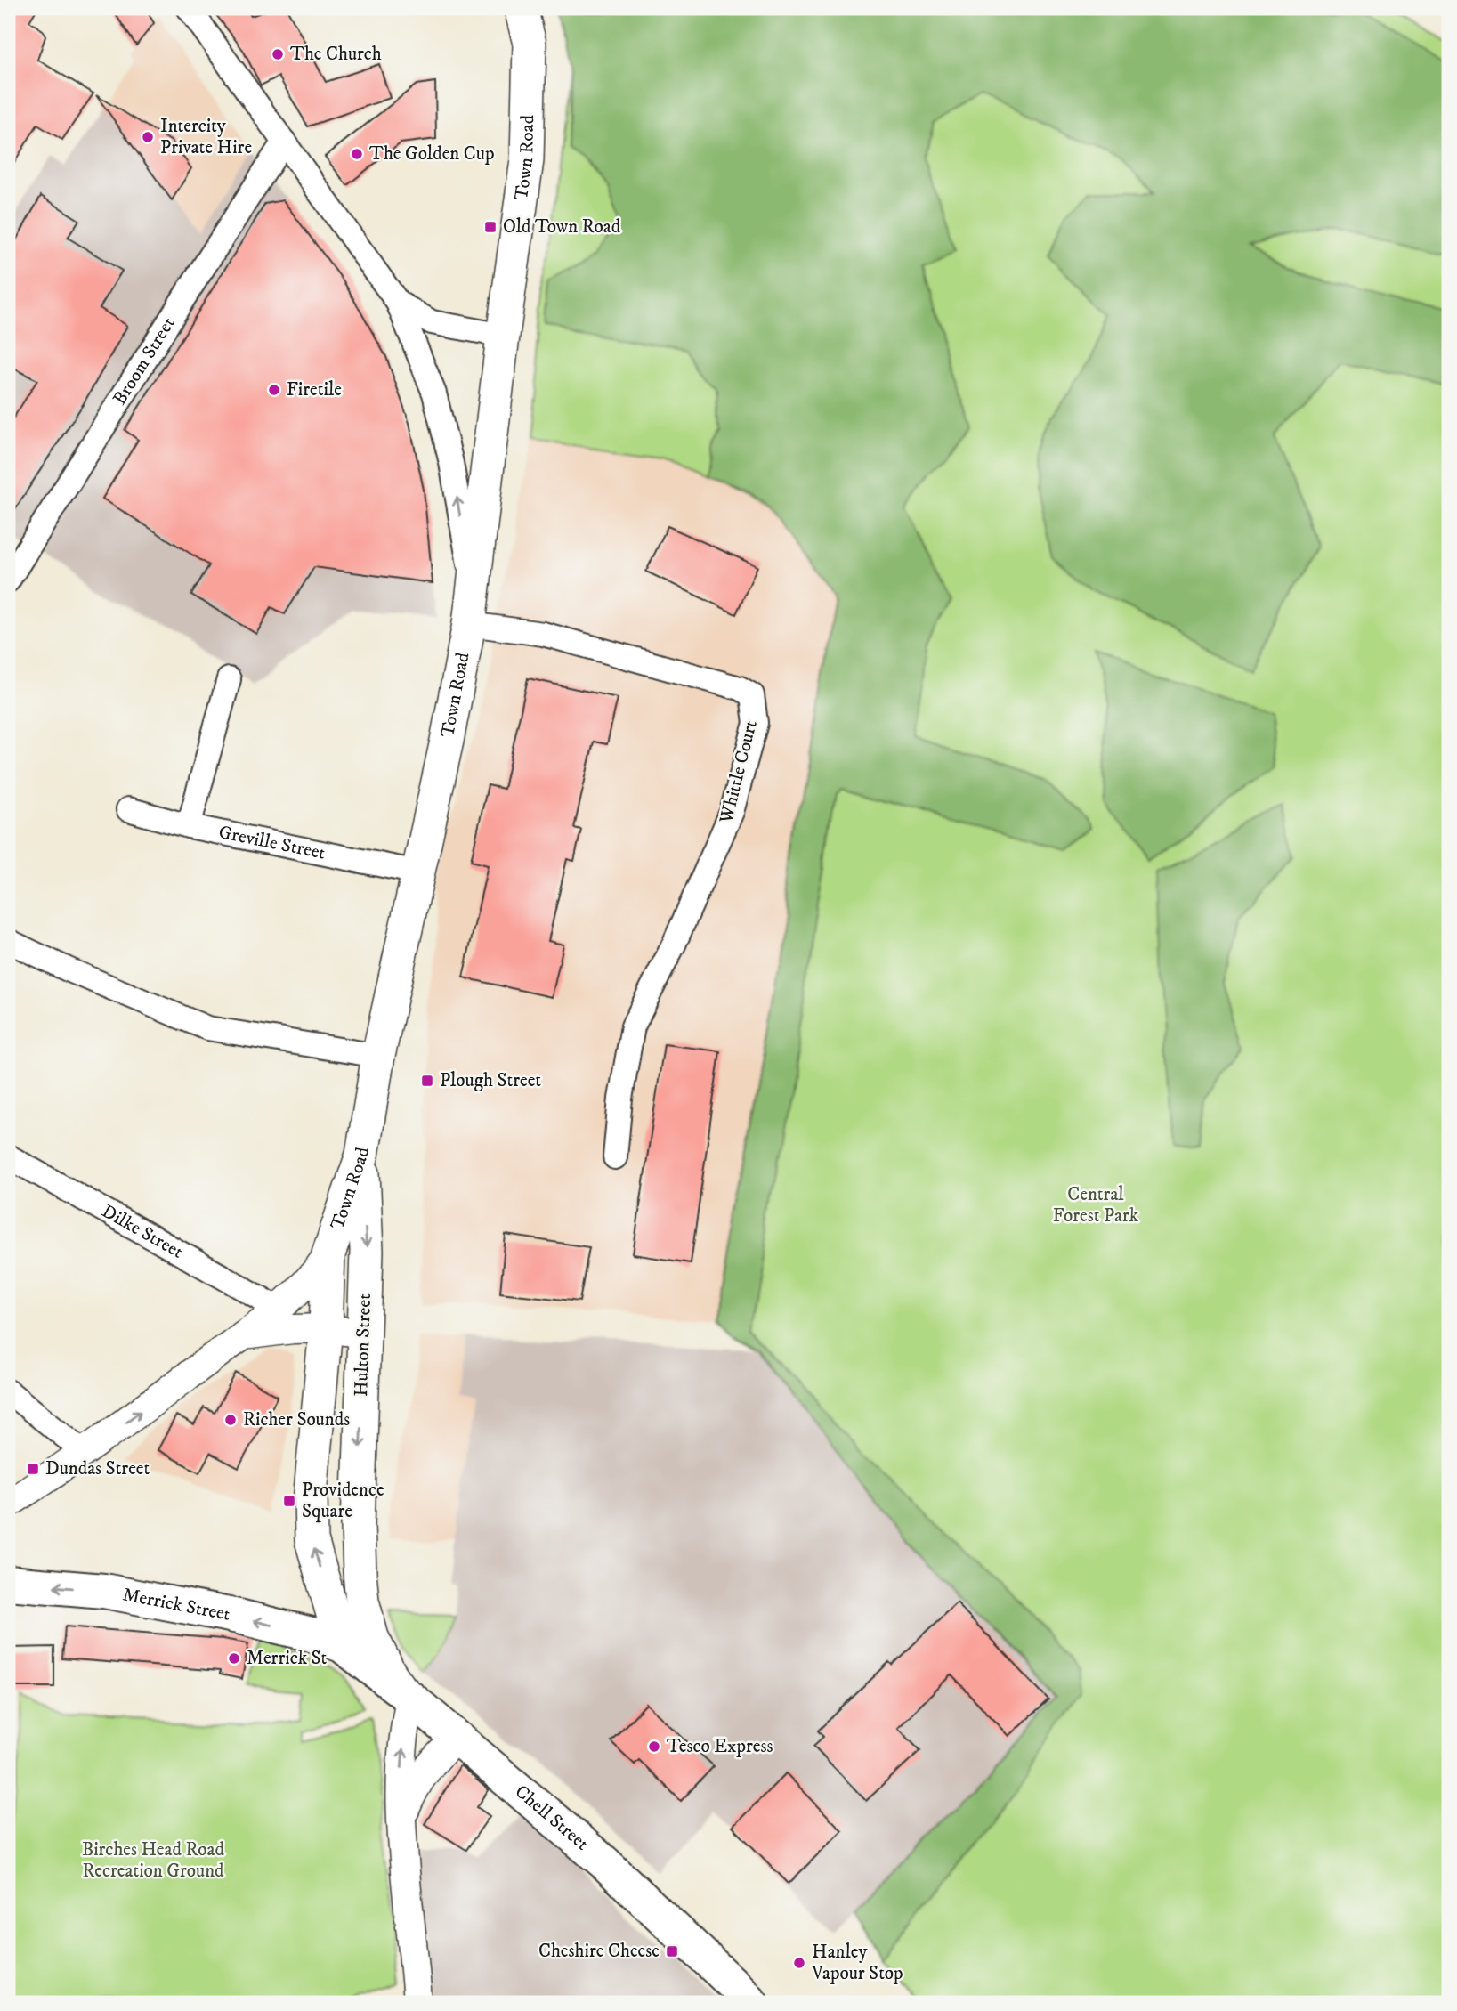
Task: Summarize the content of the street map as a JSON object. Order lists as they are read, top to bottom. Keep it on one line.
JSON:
{"streets":{"main road":["Town Road","Hulton Street","Merrick Street","Chell Street"],"street":["Broom Street","Whittle Court","Greville Street","Dilke Street"]},"crossings":[["Town Road","Whittle Court"],["Town Road","Greville Street"],["Town Road","Dilke Street"],["Town Road","Hulton Street"],["Hulton Street","Merrick Street"],["Hulton Street","Chell Street"],["Merrick Street","Chell Street"]],"one_way":["Merrick Street"],"parks":["Central Forest Park","Birches Head Road Recreation Ground"],"places":{"other":["The Church","Intercity Private Hire","The Golden Cup","Firetile","Richer Sounds","Merrick St","Tesco Express","Hanley Vapour Stop"],"transit":["Old Town Road","Plough Street","Dundas Street","Providence Square","Cheshire Cheese"]}}
